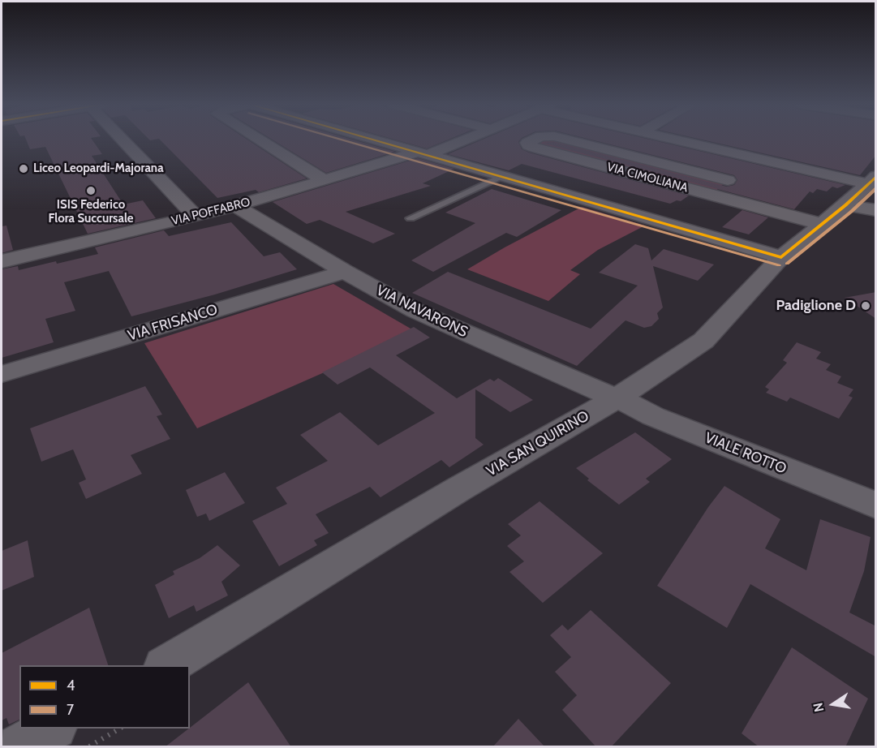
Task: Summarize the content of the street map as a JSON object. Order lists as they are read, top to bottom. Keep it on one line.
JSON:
{"streets":{"street":["VIA CIMOLIANA","VIA POFFABRO","VIA NAVARONS","VIA FRISANCO","VIA SAN QUIRINO","VIALE ROTTO"]},"crossings":[["VIA CIMOLIANA","VIA SAN QUIRINO"],["VIA POFFABRO","VIA NAVARONS"],["VIA NAVARONS","VIA FRISANCO"],["VIA NAVARONS","VIA SAN QUIRINO"],["VIA NAVARONS","VIALE ROTTO"],["VIA SAN QUIRINO","VIALE ROTTO"]],"places":["Liceo Leopardi-Majorana","ISIS Federico Flora Succursale","Padiglione D"],"lines":["transit line 4","transit line 7"],"legend":["4","7"],"north":"left"}
